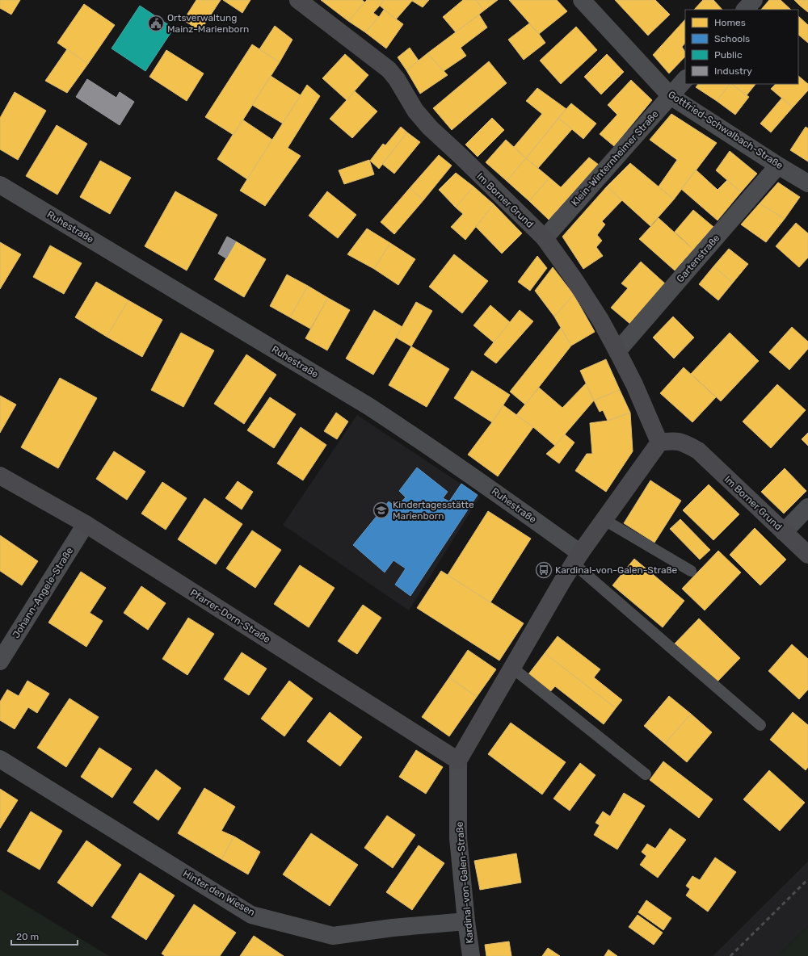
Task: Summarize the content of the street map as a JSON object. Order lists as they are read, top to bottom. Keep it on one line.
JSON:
{"streets":{"street":["Gottfried-Schwalbach-Straße","Klein-Winternheimer Straße","Im Borner Grund","Ruhestraße","Gartenstraße","Johann-Angele-Straße","Pfarrer-Dorn-Straße","Kardinal-von-Galen-Straße","Hinter den Wiesen"]},"crossings":[["Gottfried-Schwalbach-Straße","Klein-Winternheimer Straße"],["Gottfried-Schwalbach-Straße","Gartenstraße"],["Klein-Winternheimer Straße","Im Borner Grund"],["Im Borner Grund","Gartenstraße"],["Johann-Angele-Straße","Pfarrer-Dorn-Straße"],["Pfarrer-Dorn-Straße","Kardinal-von-Galen-Straße"],["Kardinal-von-Galen-Straße","Hinter den Wiesen"]],"places":{"public building":["Ortsverwaltung Mainz-Marienborn"],"school or university":["Kindertagesstätte Marienborn"],"bus stop":["Kardinal-von-Galen-Straße"]},"legend":["Homes","Schools","Public","Industry"],"scale_bar":"20 m"}
